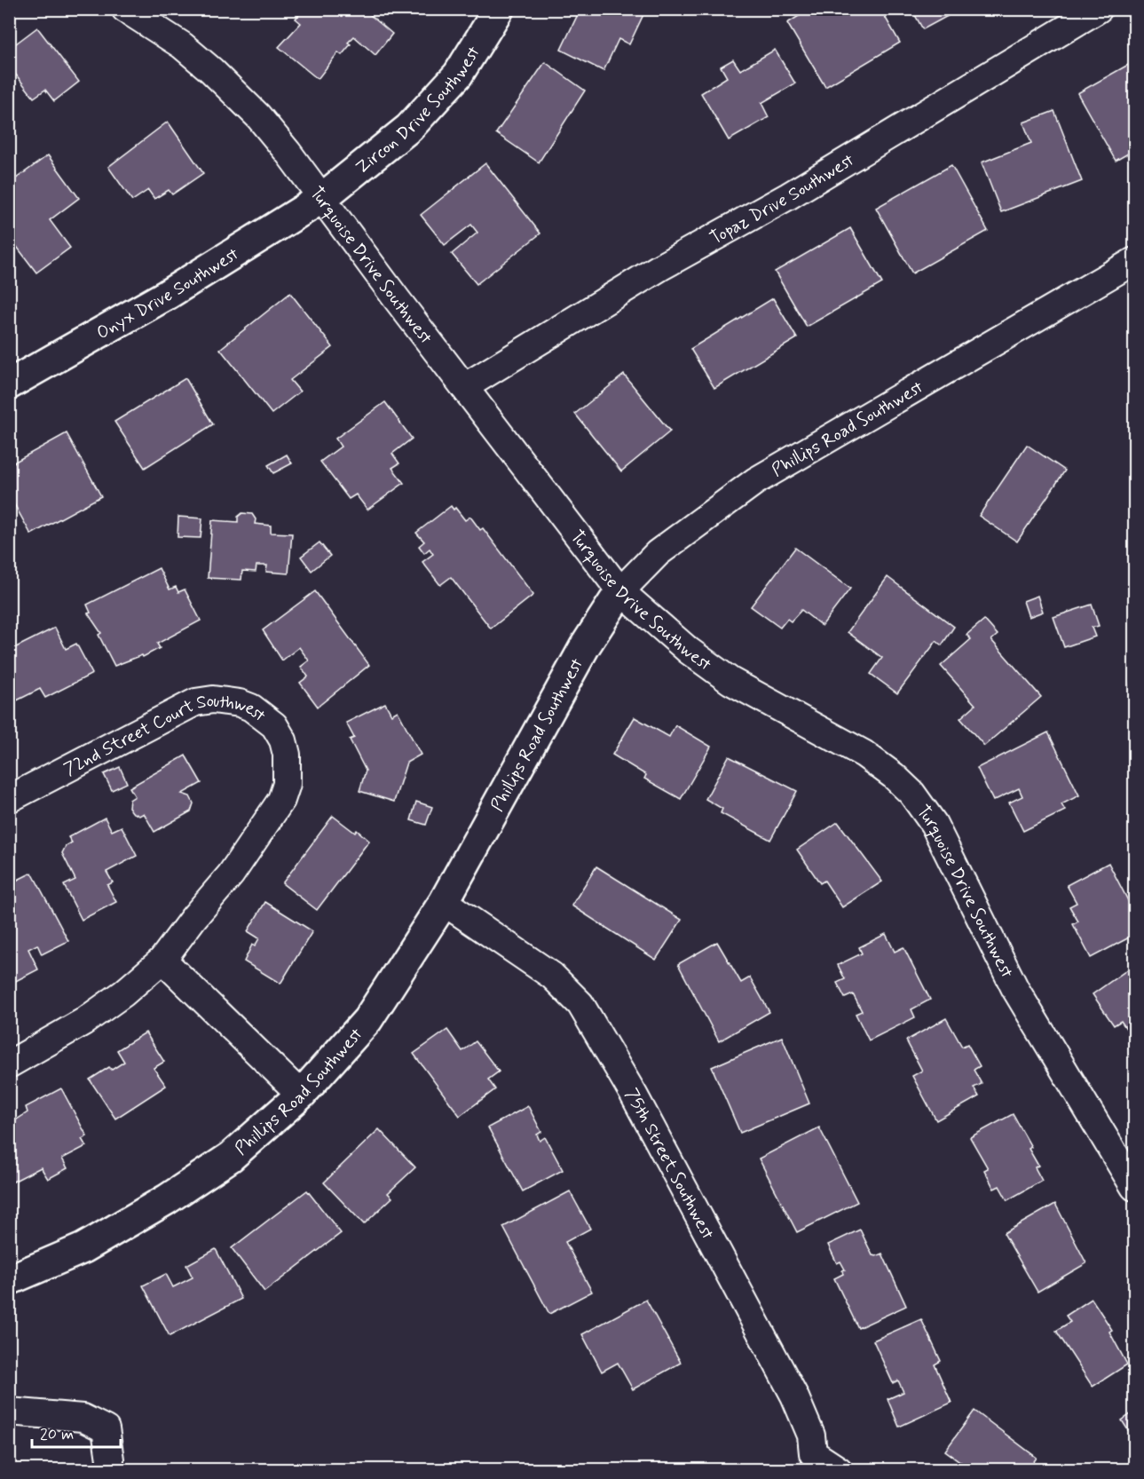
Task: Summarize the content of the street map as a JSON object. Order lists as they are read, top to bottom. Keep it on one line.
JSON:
{"streets":{"street":["Zircon Drive Southwest","Topaz Drive Southwest","Turquoise Drive Southwest","Onyx Drive Southwest","Phillips Road Southwest","72nd Street Court Southwest","75th Street Southwest"]},"crossings":[["Zircon Drive Southwest","Turquoise Drive Southwest"],["Zircon Drive Southwest","Onyx Drive Southwest"],["Topaz Drive Southwest","Turquoise Drive Southwest"],["Turquoise Drive Southwest","Onyx Drive Southwest"],["Turquoise Drive Southwest","Phillips Road Southwest"],["Phillips Road Southwest","75th Street Southwest"]],"scale_bar":"20 m"}
